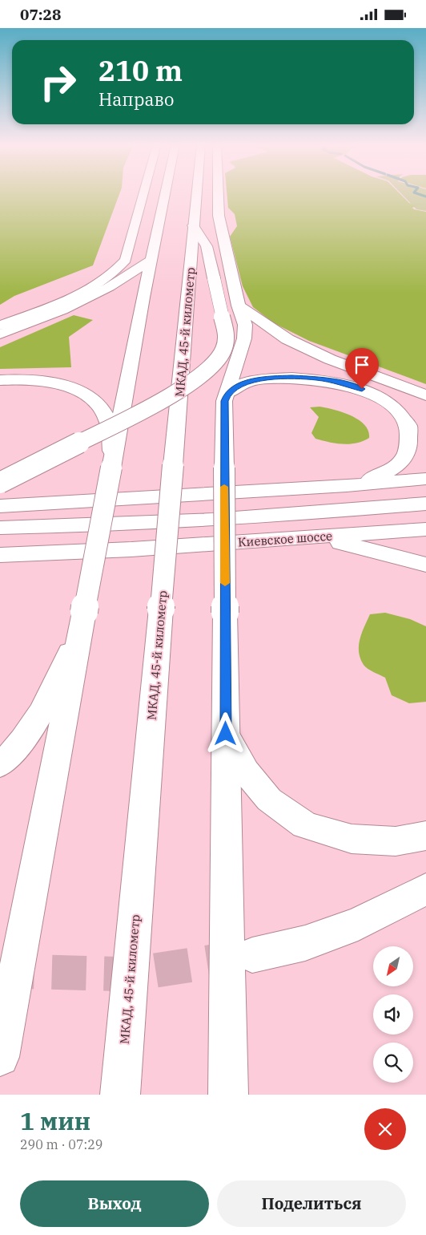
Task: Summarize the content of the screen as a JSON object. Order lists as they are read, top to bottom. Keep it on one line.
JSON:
{"streets":{"main road":["МКАД, 45-й километр","Киевское шоссе"]},"north":"bottom left","page":{"status":"07:28","turn":["210 m","Направо"],"heading":["1 мин","290 m · 07:29"],"buttons":["Выход","Поделиться"]}}
